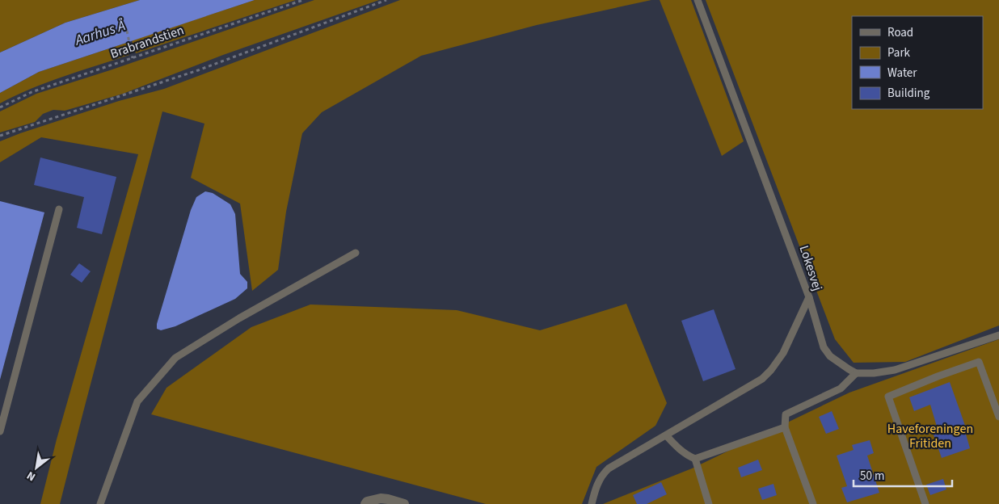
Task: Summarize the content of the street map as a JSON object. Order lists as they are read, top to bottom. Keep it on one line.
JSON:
{"streets":{"lane":["Lokesvej"],"path":["Brabrandstien"]},"water":["Aarhus Å"],"parks":["Haveforeningen Fritiden"],"legend":["Road","Park","Water","Building"],"scale_bar":"50 m","north":"bottom left"}
